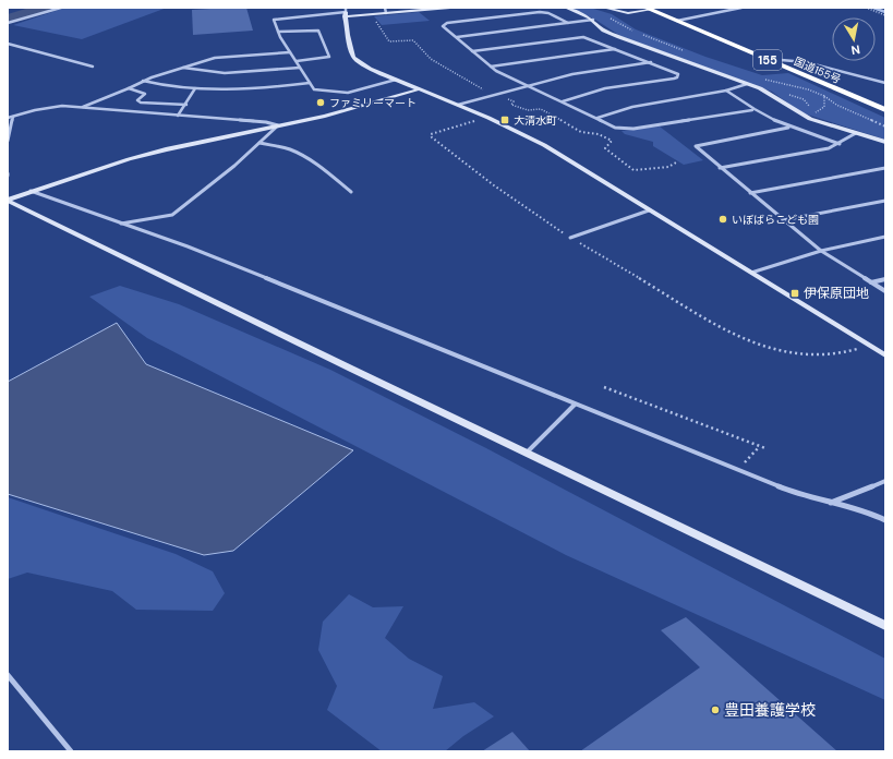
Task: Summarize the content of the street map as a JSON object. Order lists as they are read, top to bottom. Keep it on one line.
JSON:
{"streets":{"highway":["155","国道155号"]},"places":{"other":["ファミリーマート","いぼばらこども園","豊田養護学校"],"transit":["大清水町","伊保原団地"]},"north":"bottom"}
